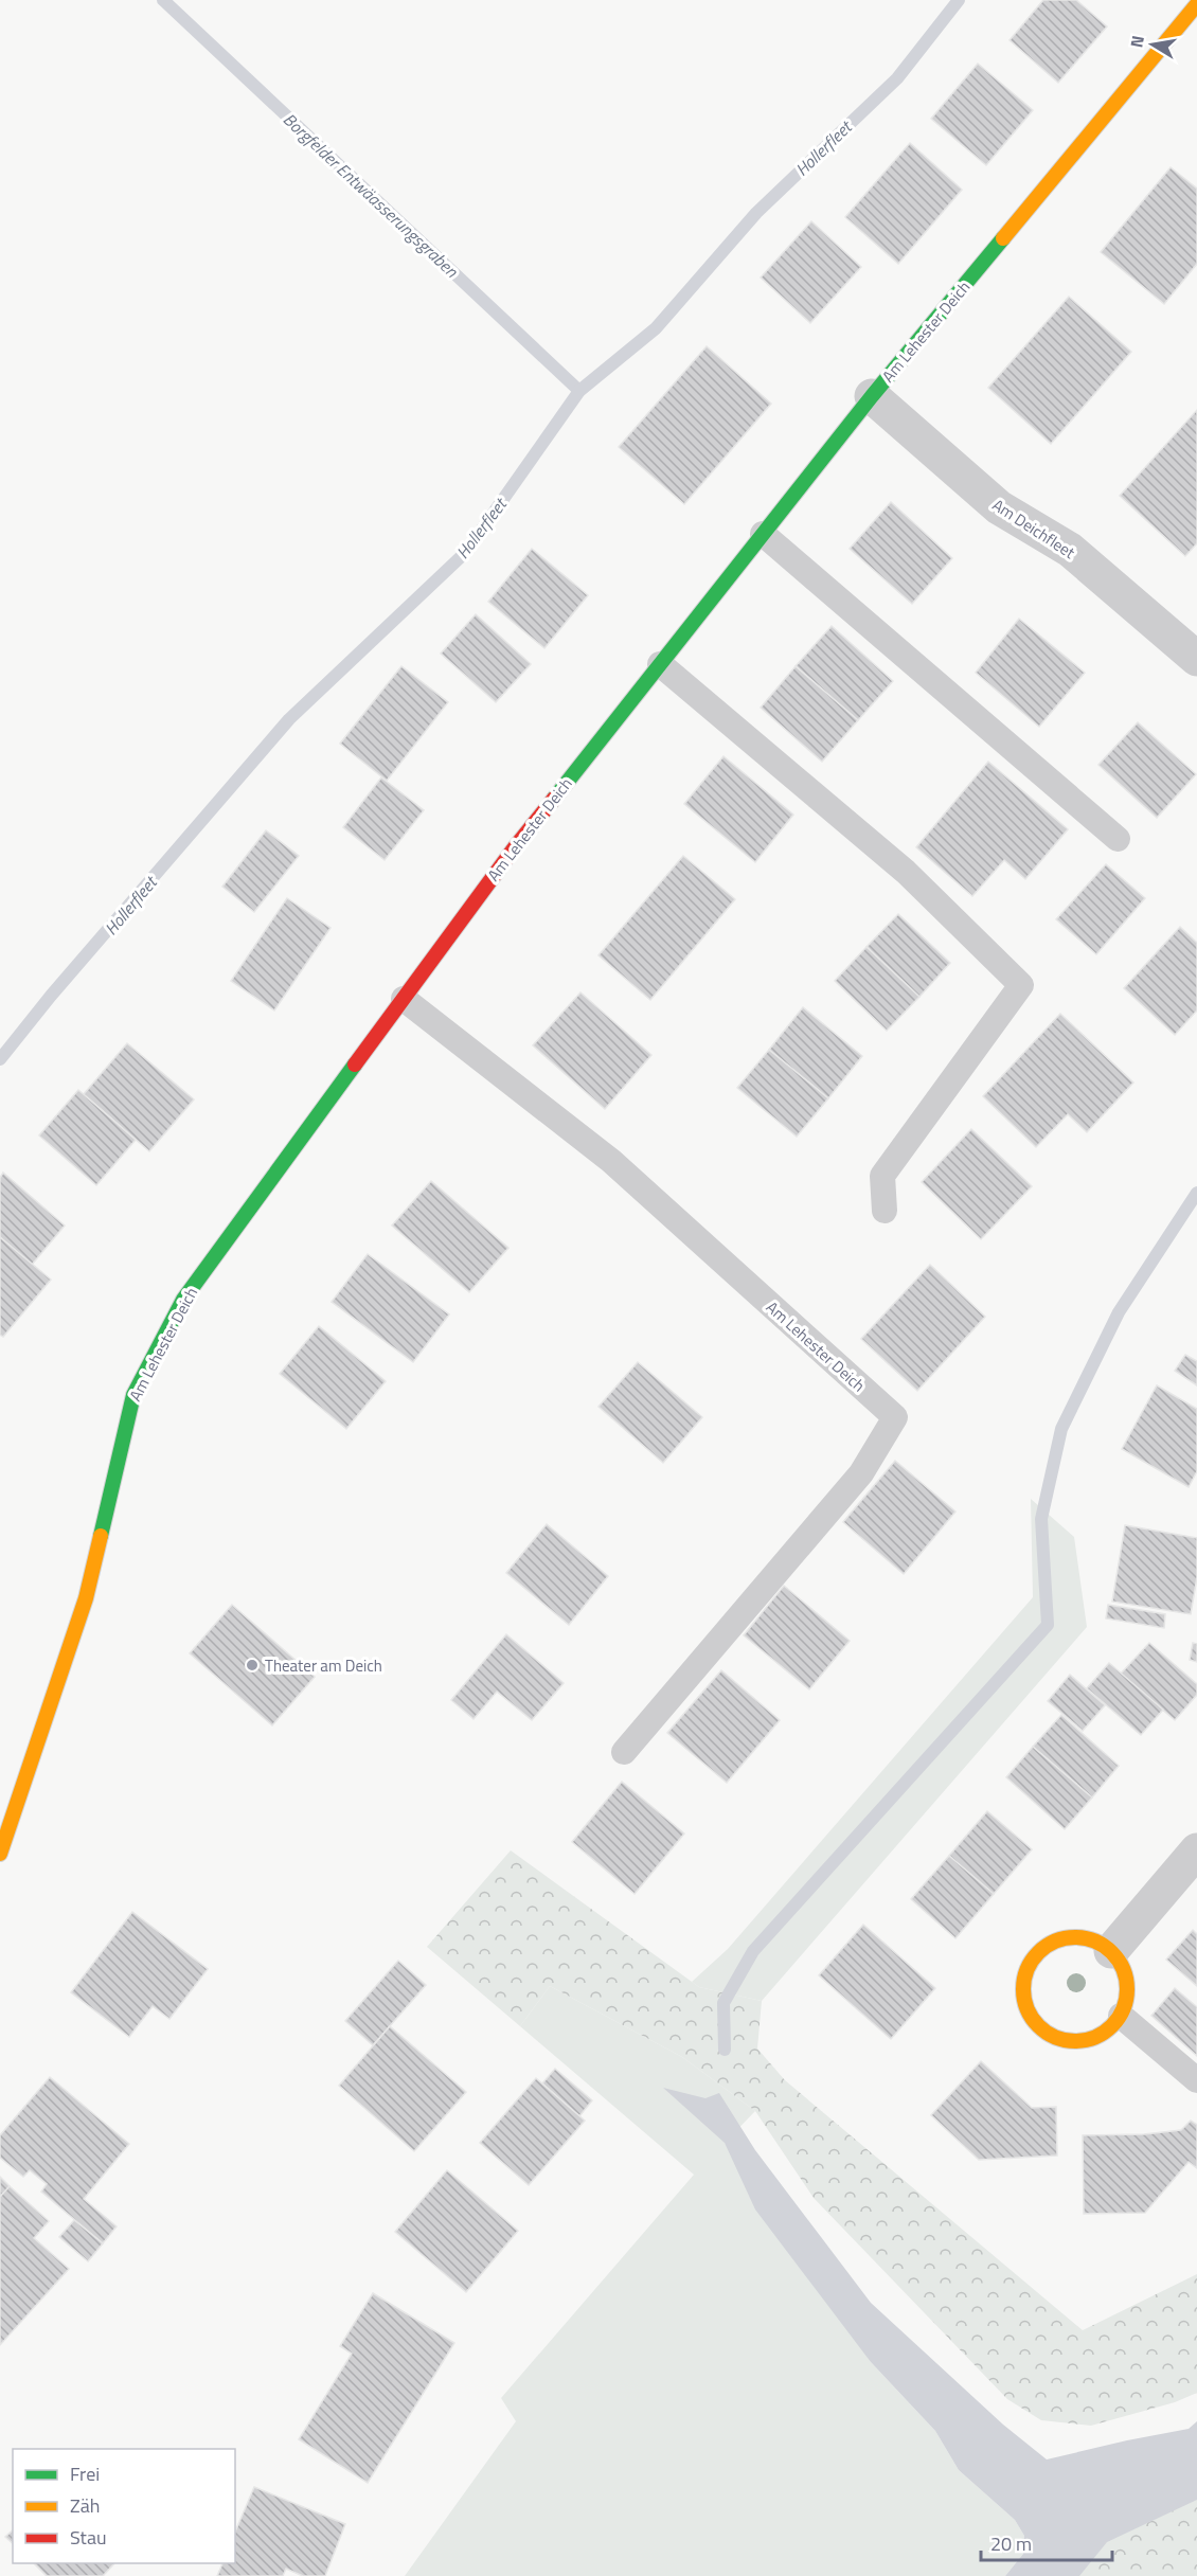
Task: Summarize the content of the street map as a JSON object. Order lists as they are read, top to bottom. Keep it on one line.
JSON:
{"streets":{"street":["Am Lehester Deich","Am Deichfleet"]},"crossings":[["Am Lehester Deich","Am Deichfleet"]],"water":["Hollerfleet","Borgfelder Entwäasserungsgraben"],"places":["Theater am Deich"],"legend":["Frei","Zäh","Stau"],"scale_bar":"20 m","north":"left"}
